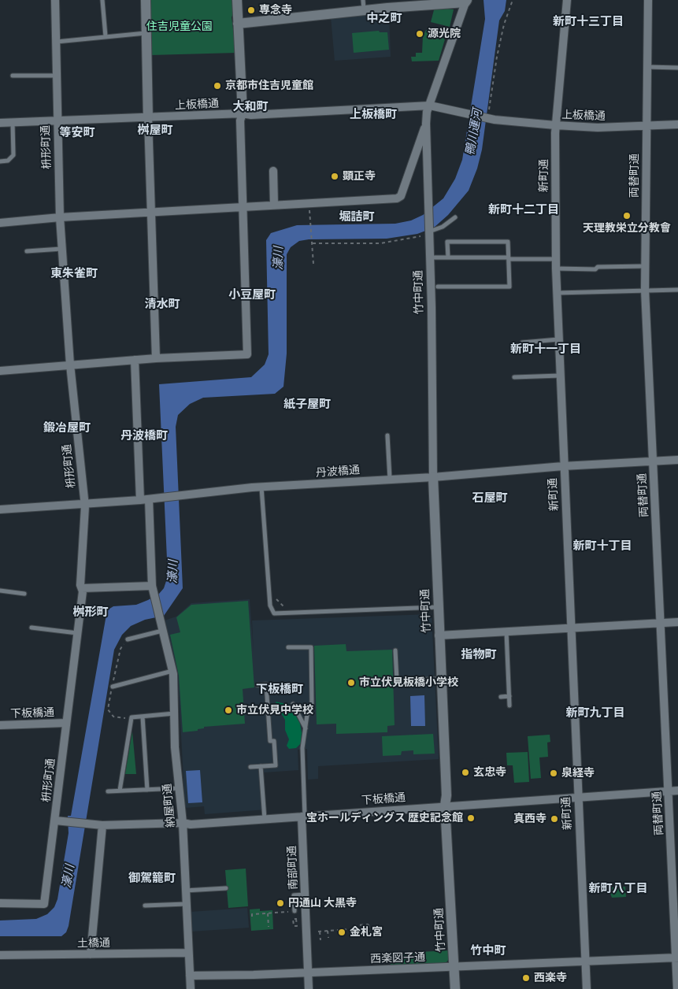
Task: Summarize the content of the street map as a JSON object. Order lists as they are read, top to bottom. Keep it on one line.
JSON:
{"streets":{"street":["上板橋通","枡形町通","新町通","両替町通","竹中町通","丹波橋通","下板橋通","納屋町通","南部町通","土橋通","西楽図子通"]},"crossings":[["上板橋通","枡形町通"],["上板橋通","新町通"],["上板橋通","両替町通"],["枡形町通","丹波橋通"],["枡形町通","下板橋通"],["新町通","丹波橋通"],["新町通","下板橋通"],["新町通","西楽図子通"],["両替町通","丹波橋通"],["両替町通","下板橋通"],["両替町通","西楽図子通"],["竹中町通","丹波橋通"],["竹中町通","下板橋通"],["竹中町通","西楽図子通"],["下板橋通","納屋町通"],["下板橋通","南部町通"],["納屋町通","土橋通"],["納屋町通","西楽図子通"],["南部町通","西楽図子通"]],"districts":["中之町","新町十三丁目","大和町","上板橋町","桝屋町","等安町","新町十二丁目","堀詰町","東朱雀町","小豆屋町","清水町","新町十一丁目","紙子屋町","鍛冶屋町","丹波橋町","石屋町","新町十丁目","桝形町","指物町","下板橋町","新町九丁目","御駕籠町","新町八丁目","竹中町"],"water":["鴨川運河","濠川"],"parks":["住吉児童公園"],"places":["専念寺","源光院","京都市住吉児童館","顕正寺","天理教栄立分教會","市立伏見板橋小学校","市立伏見中学校","玄忠寺","泉経寺","宝ホールディングス 歴史記念館","真西寺","円通山 大黒寺","金札宮","西楽寺"]}
